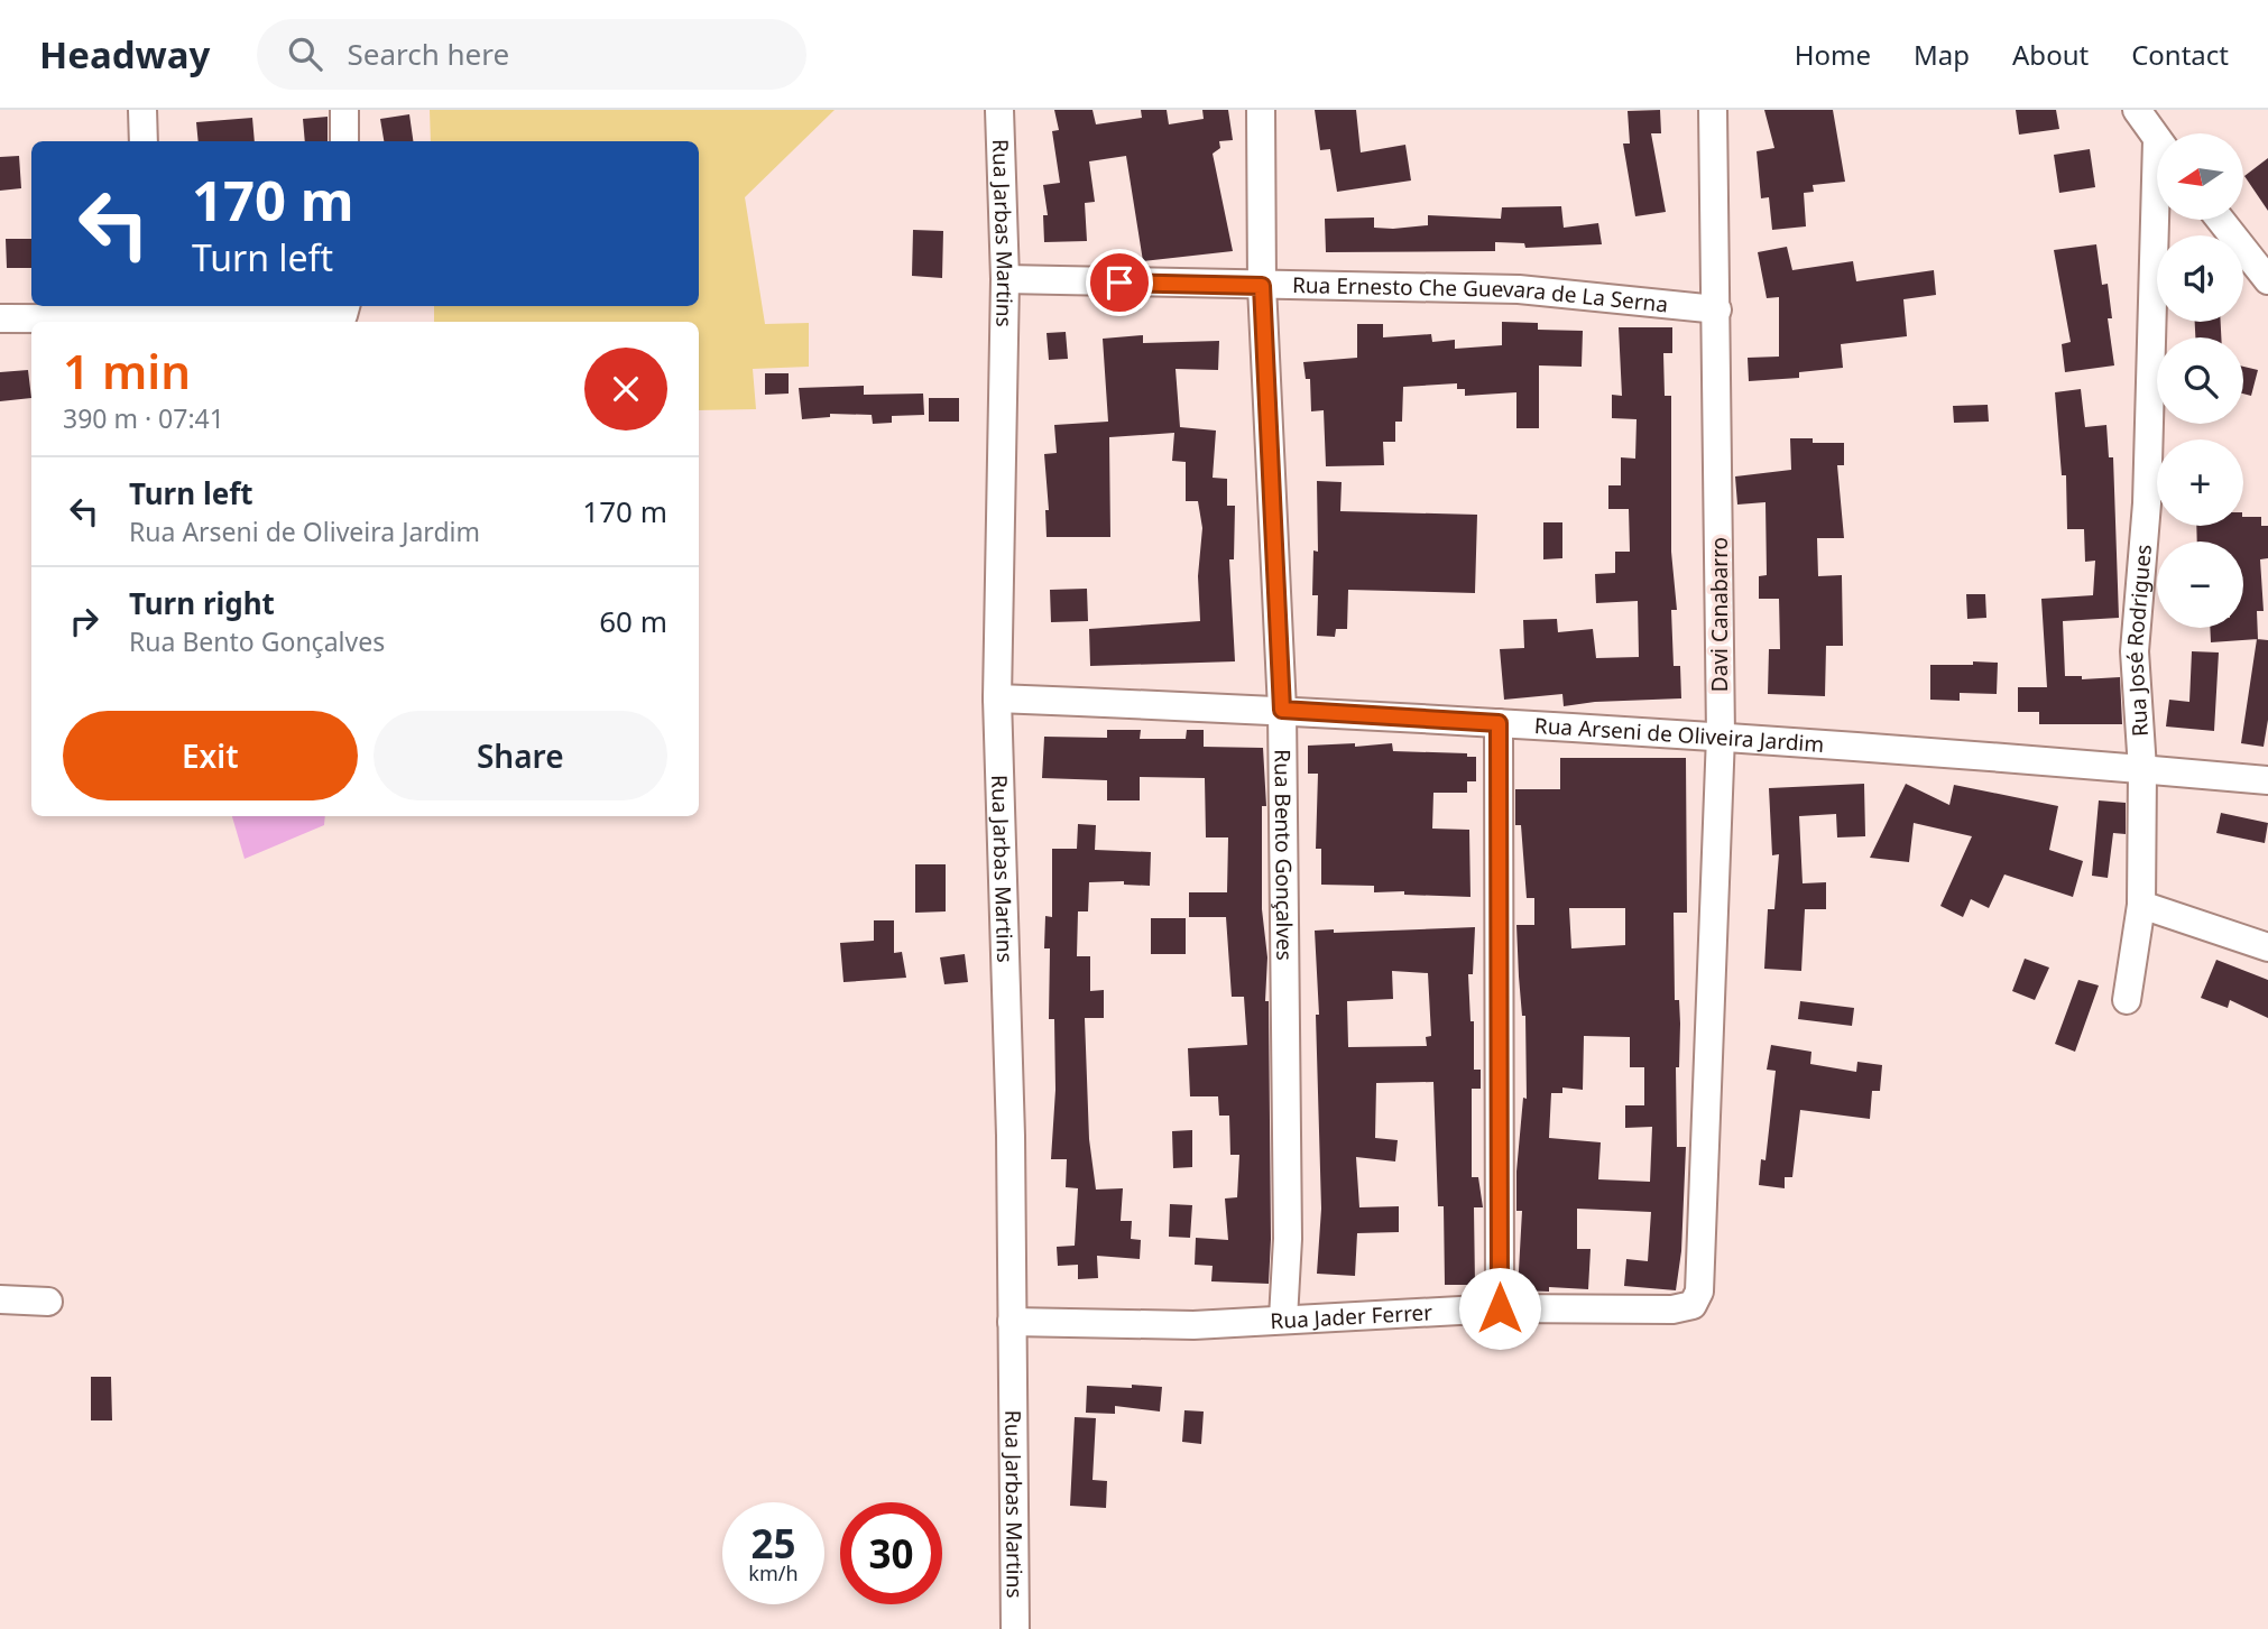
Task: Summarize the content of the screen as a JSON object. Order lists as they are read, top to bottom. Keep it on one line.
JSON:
{"streets":{"street":["Rua Jarbas Martins","Rua Ernesto Che Guevara de La Serna","Davi Canabarro","Rua José Rodrigues","Rua Arseni de Oliveira Jardim","Rua Bento Gonçalves","Rua Jader Ferrer"]},"crossings":[["Rua Jarbas Martins","Rua Ernesto Che Guevara de La Serna"],["Rua Jarbas Martins","Rua Arseni de Oliveira Jardim"],["Rua Jarbas Martins","Rua Jader Ferrer"],["Rua Ernesto Che Guevara de La Serna","Davi Canabarro"],["Rua Ernesto Che Guevara de La Serna","Rua Bento Gonçalves"],["Davi Canabarro","Rua Arseni de Oliveira Jardim"],["Davi Canabarro","Rua Jader Ferrer"],["Rua José Rodrigues","Rua Arseni de Oliveira Jardim"],["Rua Arseni de Oliveira Jardim","Rua Bento Gonçalves"],["Rua Bento Gonçalves","Rua Jader Ferrer"]],"north":"left","page":{"header":"Headway","search":"Search here","nav":["Home","Map","About","Contact"],"map_buttons":["+","−"],"turn":["170 m","Turn left"],"heading":["1 min","390 m · 07:41"],"list":[{"name":"Turn left","note":"Rua Arseni de Oliveira Jardim","value":"170 m"},{"name":"Turn right","note":"Rua Bento Gonçalves","value":"60 m"}],"buttons":["Exit","Share"],"speed":"25 km/h","limit":"30"}}
